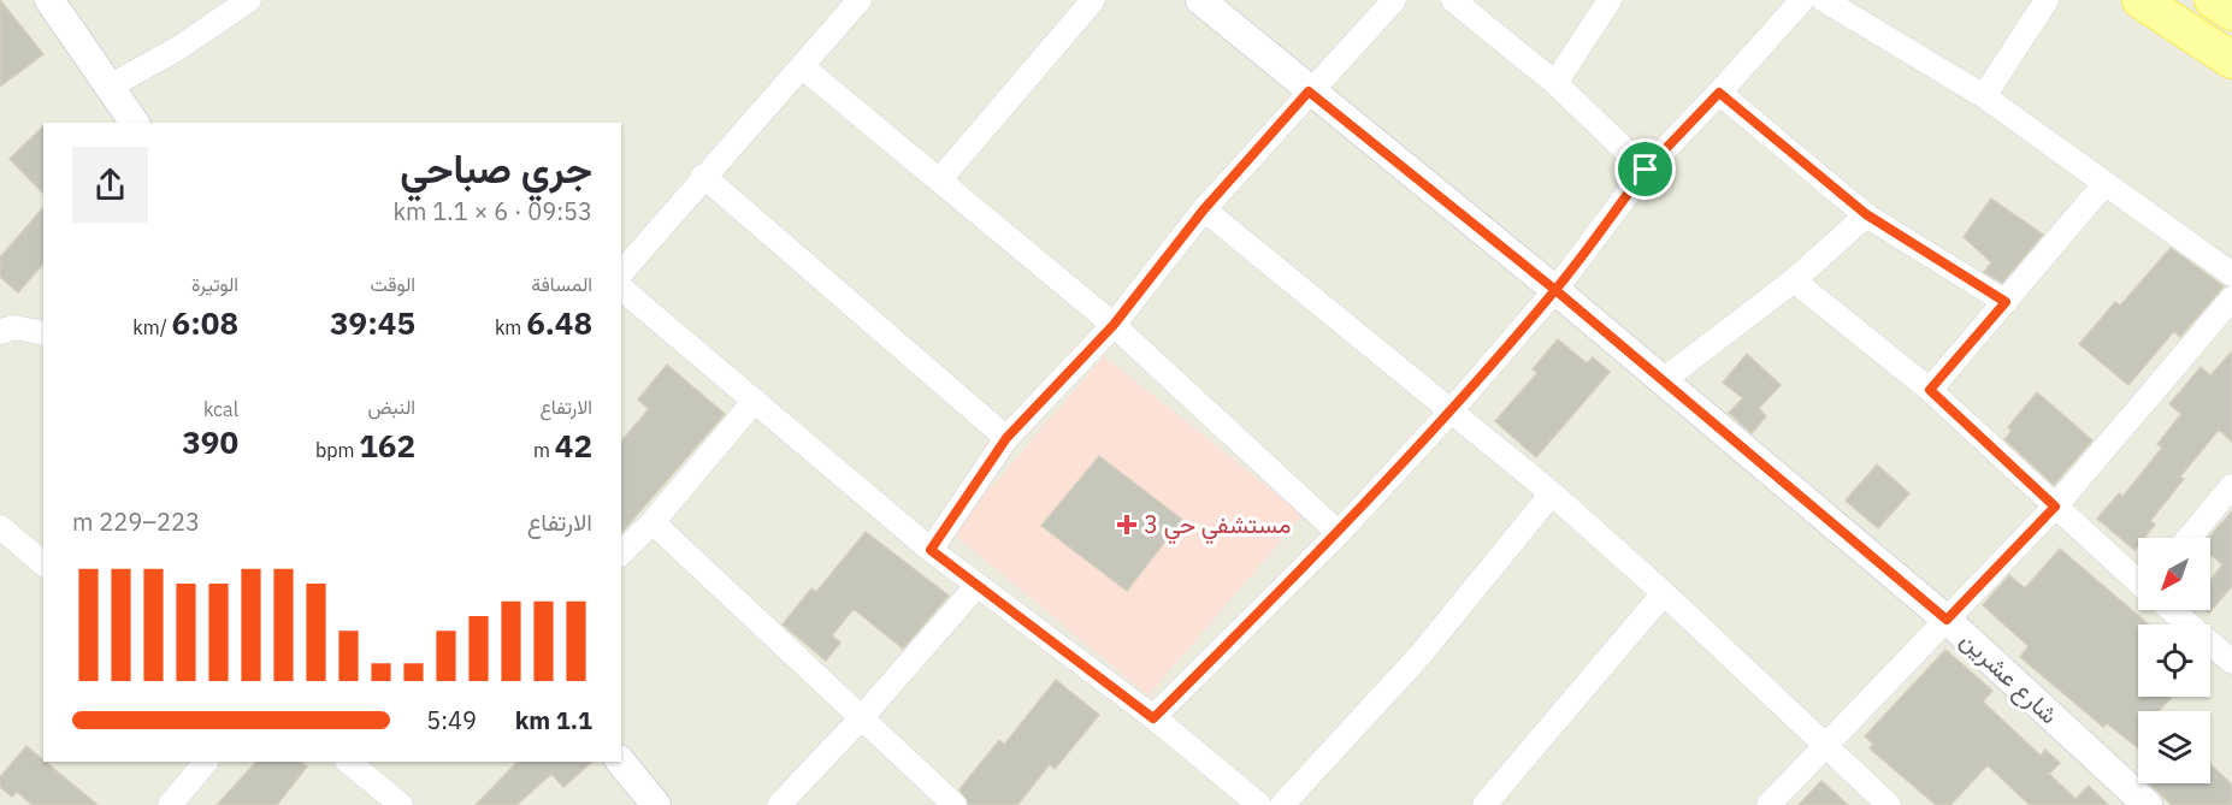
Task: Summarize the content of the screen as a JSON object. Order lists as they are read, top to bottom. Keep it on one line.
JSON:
{"streets":{"street":["شارع عشرين"]},"places":{"health":["مستشفي حي 3"]},"north":"bottom left","page":{"heading":["جري صباحي","09:53 · 6 × 1.1 km"],"stats":[["المسافة","6.48 km"],["الوقت","39:45"],["الوتيرة","6:08 /km"],["الارتفاع","42 m"],["النبض","162 bpm"],["kcal","390"]],"chart":["الارتفاع","223–229 m"],"list":[{"name":"1.1 km","note":"5:49"}]}}
